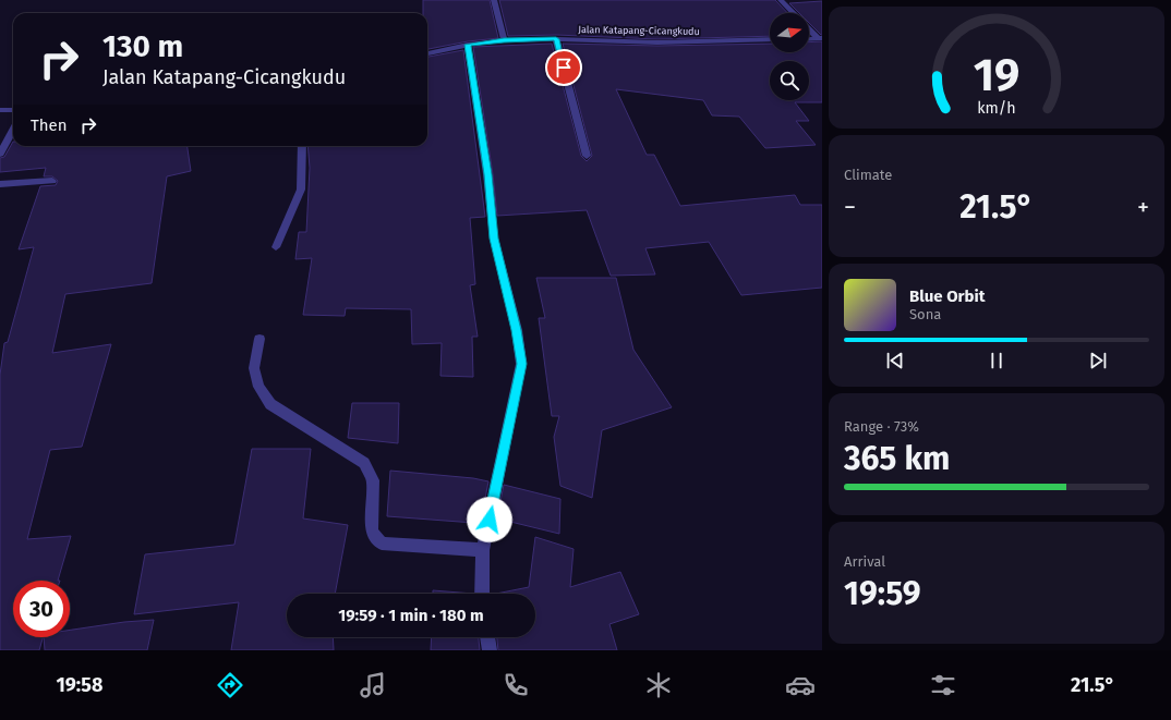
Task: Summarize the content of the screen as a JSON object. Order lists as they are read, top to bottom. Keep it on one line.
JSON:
{"streets":{"street":["Jalan Katapang-Cicangkudu"]},"north":"right","page":{"turn":["130 m","Jalan Katapang-Cicangkudu"],"then":"Then","tile":["Climate",["Range · 73%","365 km"],["Arrival","19:59"]],"heat":["−","21.5°","+"],"song":["Blue Orbit","Sona"],"limit":"30","trip":"19:59 · 1 min · 180 m","tabs":["19:58","21.5°"],"gauge":["19","km/h"]}}
